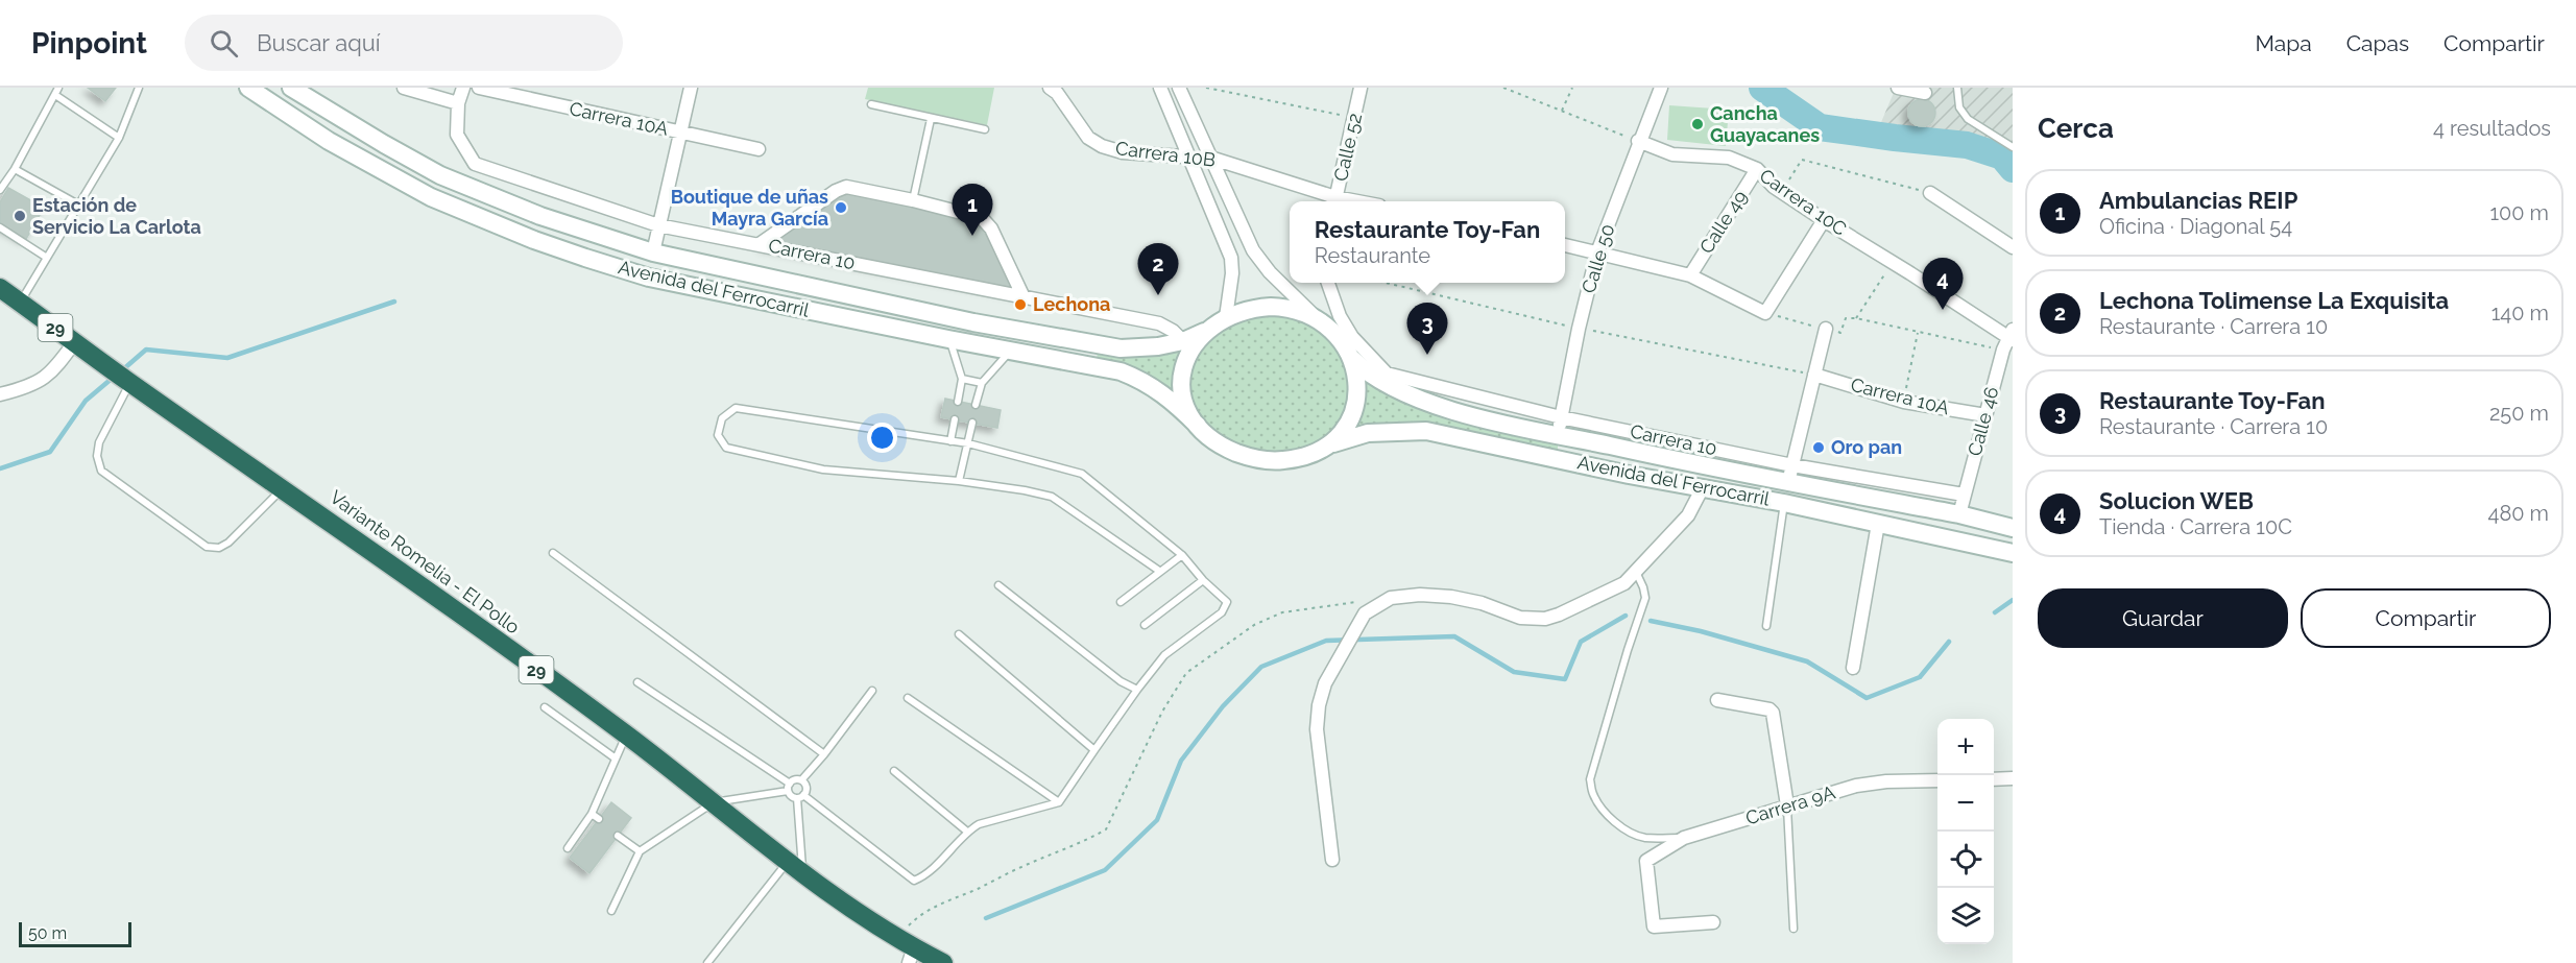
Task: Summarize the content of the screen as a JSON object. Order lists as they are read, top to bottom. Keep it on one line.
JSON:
{"streets":{"highway":["29","Variante Romelia - El Pollo"],"main road":["Avenida del Ferrocarril"],"street":["Carrera 10A","Calle 52","Carrera 10B","Carrera 10C","Calle 49","Carrera 10","Calle 50","Calle 46","Carrera 9A"]},"crossings":[["Carrera 10A","Calle 46"],["Calle 52","Carrera 10B"],["Carrera 10C","Calle 49"],["Carrera 10C","Calle 50"],["Carrera 10C","Calle 46"],["Carrera 10","Calle 50"],["Carrera 10","Avenida del Ferrocarril"],["Carrera 10","Calle 46"],["Calle 50","Avenida del Ferrocarril"],["Avenida del Ferrocarril","Calle 46"]],"places":["Cancha Guayacanes","Boutique de uñas Mayra García","Estación de Servicio La Carlota","Lechona","Oro pan"],"scale_bar":"50 m","page":{"header":"Pinpoint","search":"Buscar aquí","nav":["Mapa","Capas","Compartir"],"heading":["Cerca","4 resultados"],"list":[{"mark":"1","name":"Ambulancias REIP","note":"Oficina · Diagonal 54","value":"100 m"},{"mark":"2","name":"Lechona Tolimense La Exquisita","note":"Restaurante · Carrera 10","value":"140 m"},{"mark":"3","name":"Restaurante Toy-Fan","note":"Restaurante · Carrera 10","value":"250 m"},{"mark":"4","name":"Solucion WEB","note":"Tienda · Carrera 10C","value":"480 m"}],"pins":["1","2","4","3"],"popup":["Restaurante Toy-Fan","Restaurante"],"buttons":["Guardar","Compartir"],"map_buttons":["+","−"],"scale":"50 m"}}
